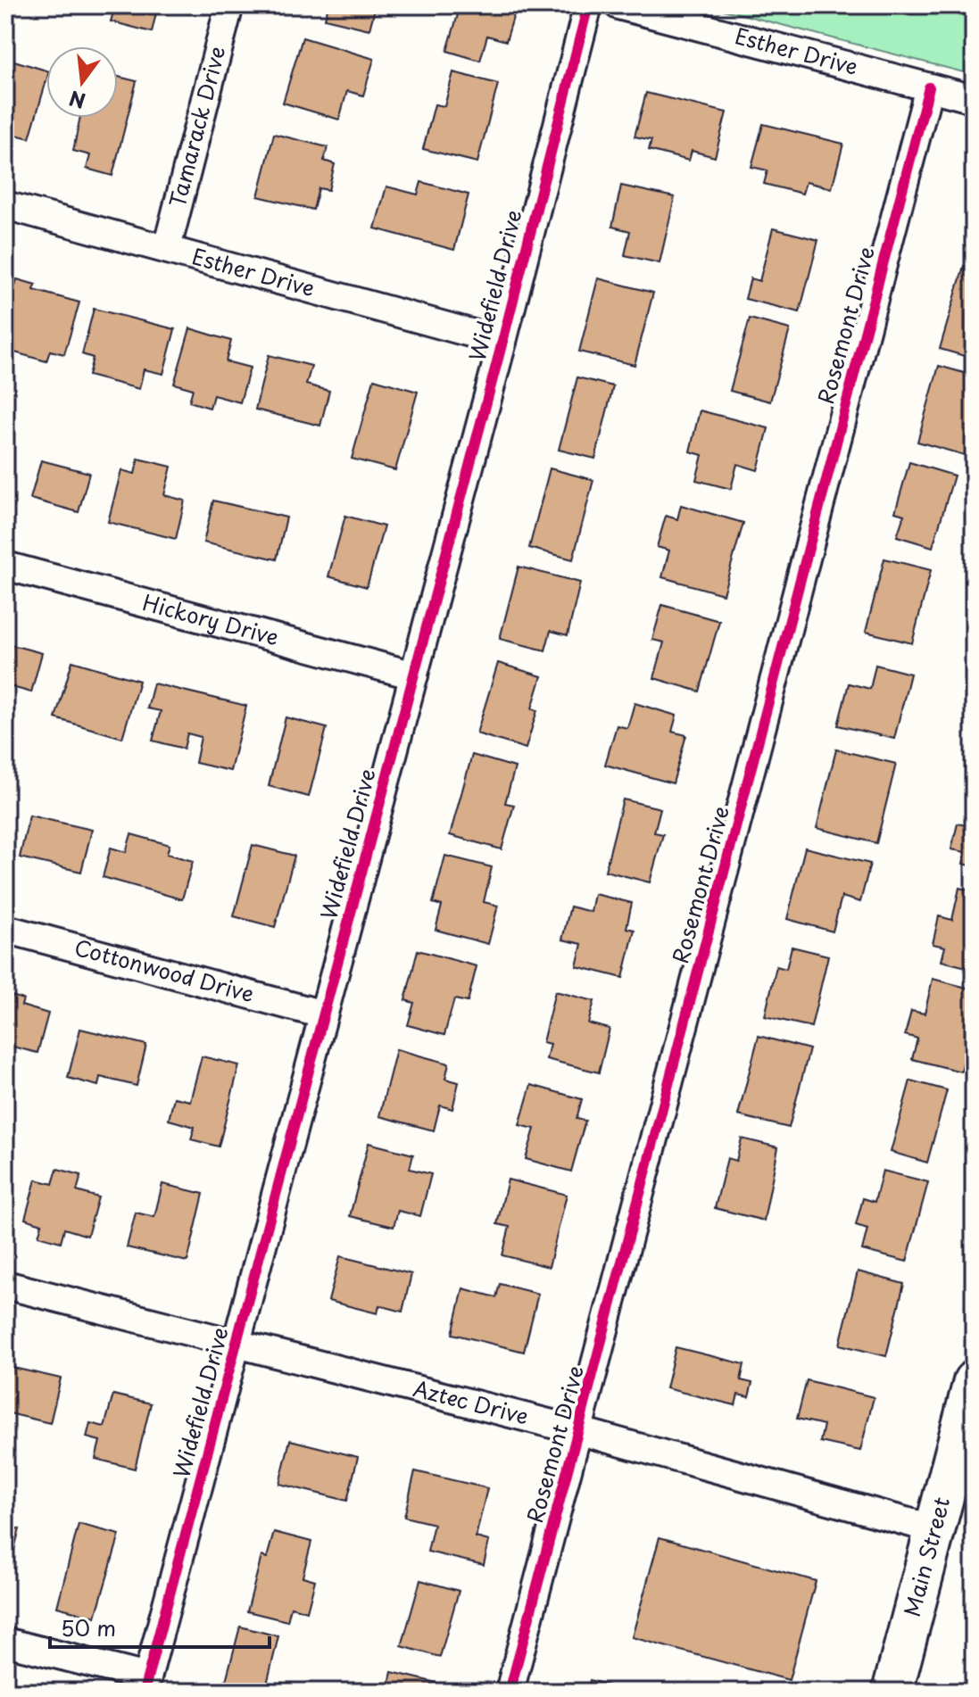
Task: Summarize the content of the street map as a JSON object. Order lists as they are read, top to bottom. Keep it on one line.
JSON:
{"streets":{"main road":["Main Street"],"street":["Esther Drive","Tamarack Drive","Widefield Drive","Rosemont Drive","Hickory Drive","Cottonwood Drive","Aztec Drive"]},"crossings":[["Esther Drive","Tamarack Drive"],["Esther Drive","Widefield Drive"],["Esther Drive","Rosemont Drive"],["Widefield Drive","Hickory Drive"],["Widefield Drive","Cottonwood Drive"],["Widefield Drive","Aztec Drive"],["Rosemont Drive","Aztec Drive"],["Aztec Drive","Main Street"]],"scale_bar":"50 m","north":"bottom"}
